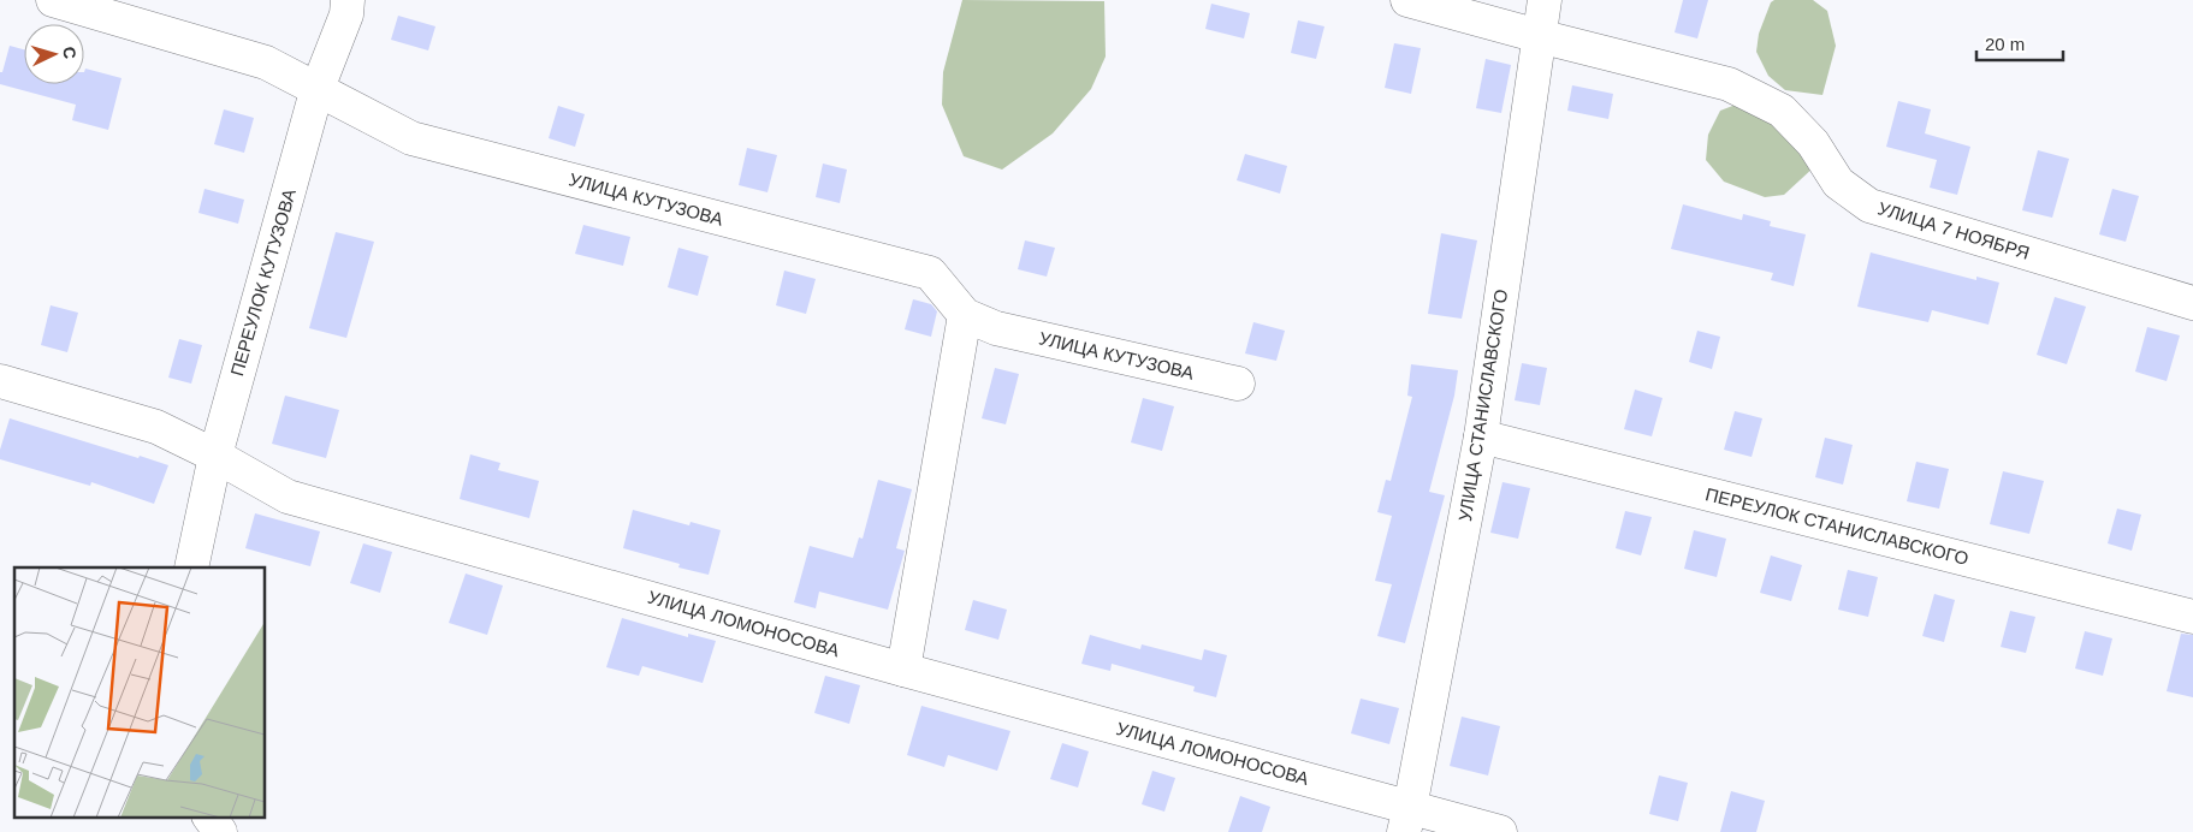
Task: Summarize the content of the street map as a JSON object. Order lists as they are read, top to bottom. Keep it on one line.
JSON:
{"streets":{"street":["УЛИЦА КУТУЗОВА","УЛИЦА 7 НОЯБРЯ","ПЕРЕУЛОК КУТУЗОВА","УЛИЦА СТАНИСЛАВСКОГО","ПЕРЕУЛОК СТАНИСЛАВСКОГО","УЛИЦА ЛОМОНОСОВА"]},"crossings":[["УЛИЦА КУТУЗОВА","ПЕРЕУЛОК КУТУЗОВА"],["УЛИЦА 7 НОЯБРЯ","УЛИЦА СТАНИСЛАВСКОГО"],["ПЕРЕУЛОК КУТУЗОВА","УЛИЦА ЛОМОНОСОВА"],["УЛИЦА СТАНИСЛАВСКОГО","ПЕРЕУЛОК СТАНИСЛАВСКОГО"],["УЛИЦА СТАНИСЛАВСКОГО","УЛИЦА ЛОМОНОСОВА"]],"scale_bar":"20 m","north":"right"}
